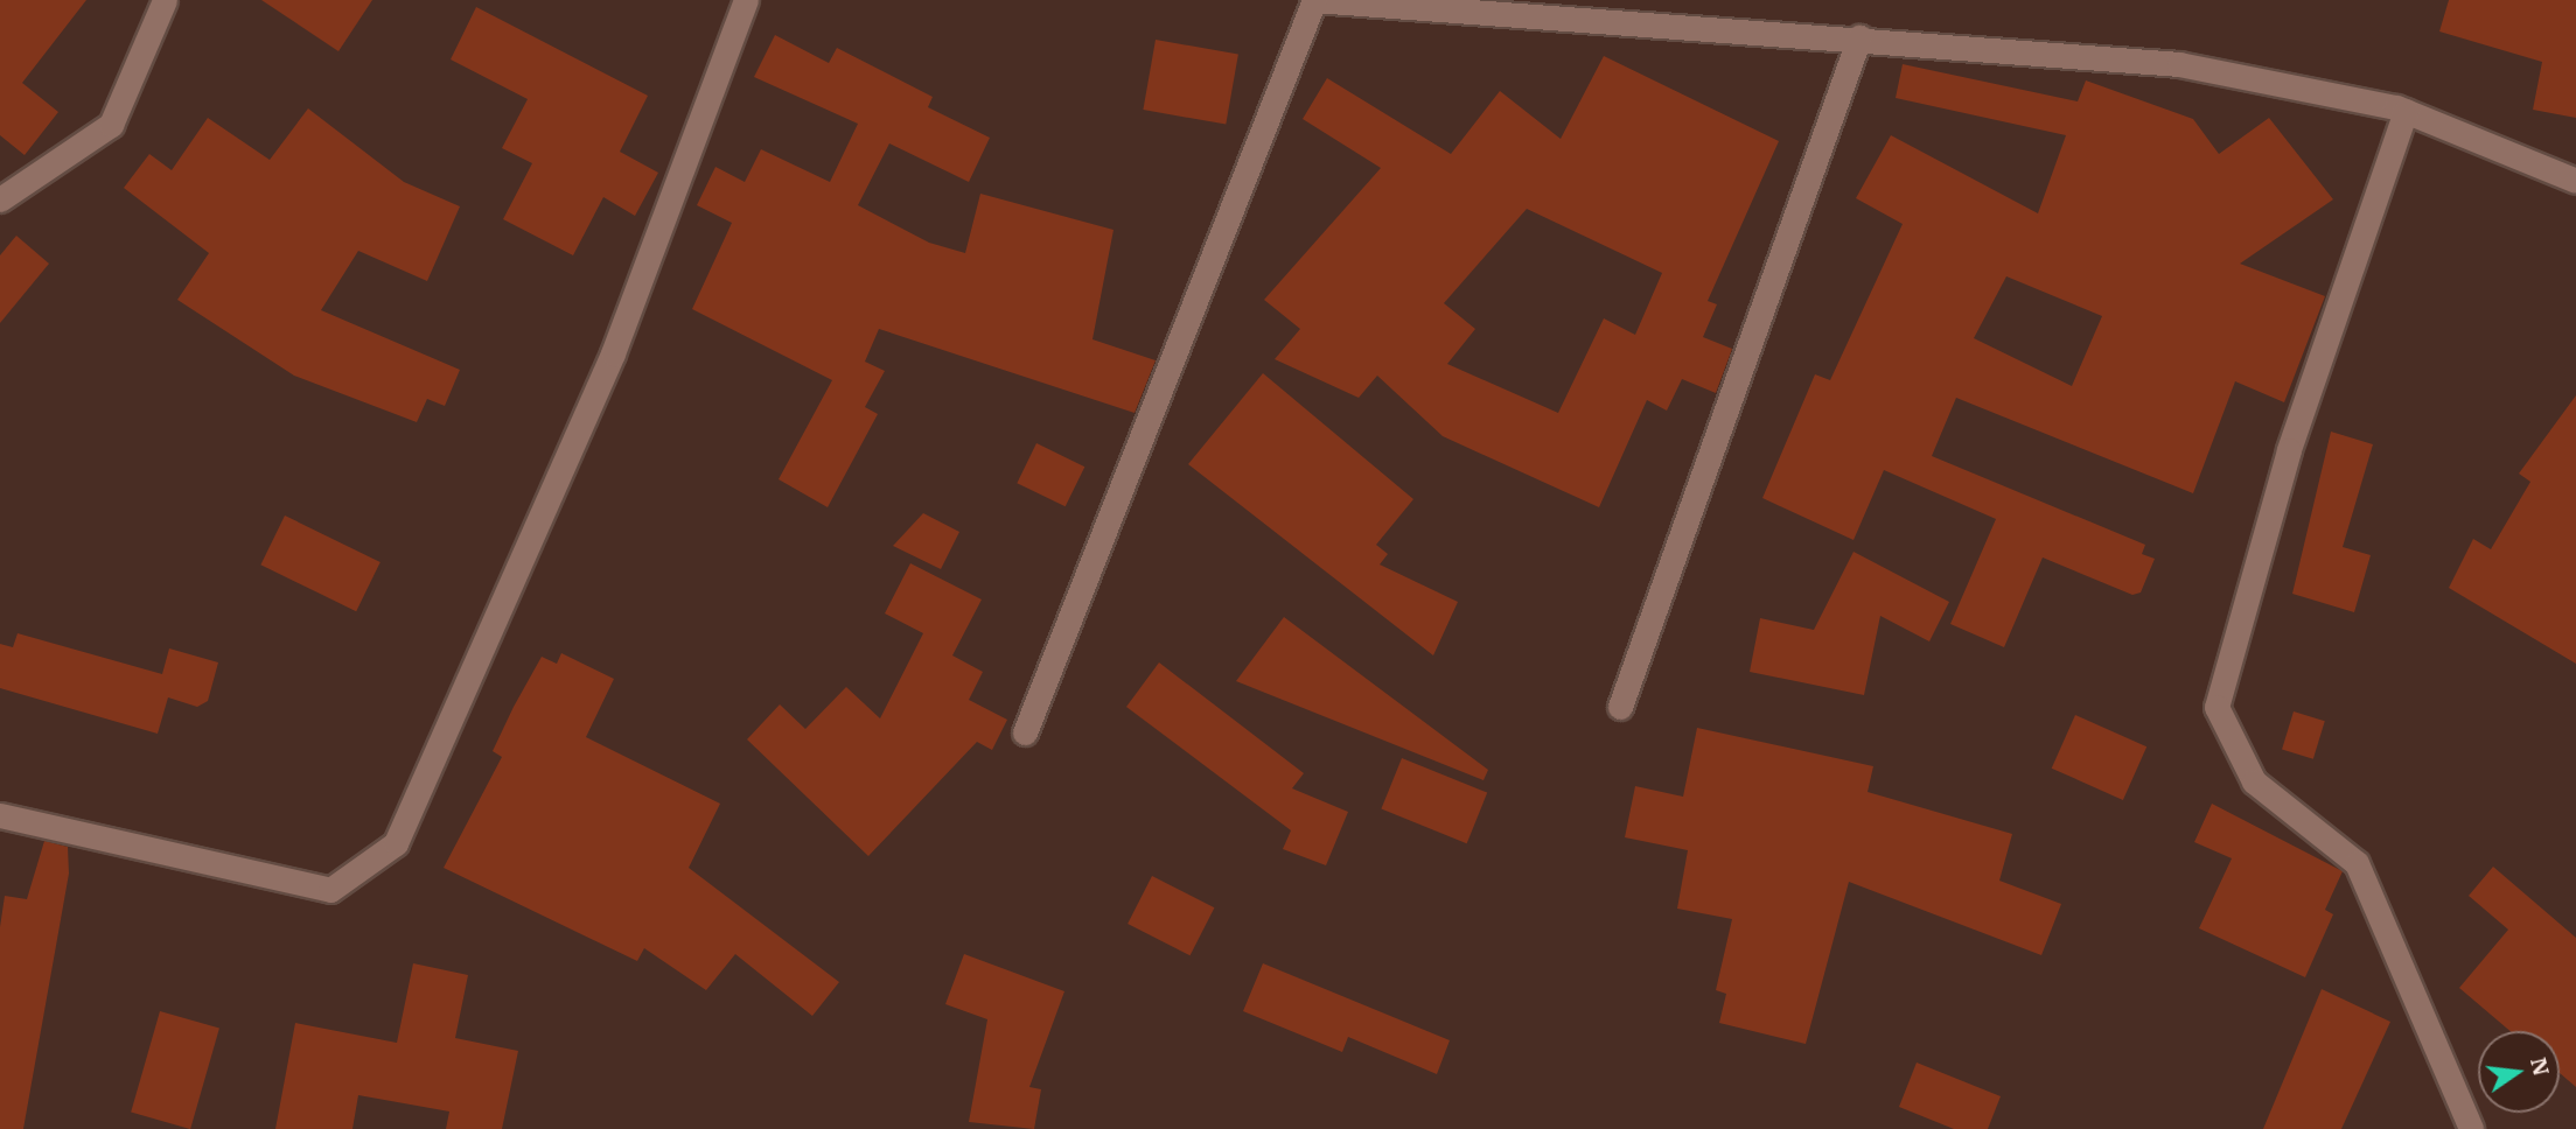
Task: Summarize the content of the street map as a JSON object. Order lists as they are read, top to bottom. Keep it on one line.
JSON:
{"north":"right"}
